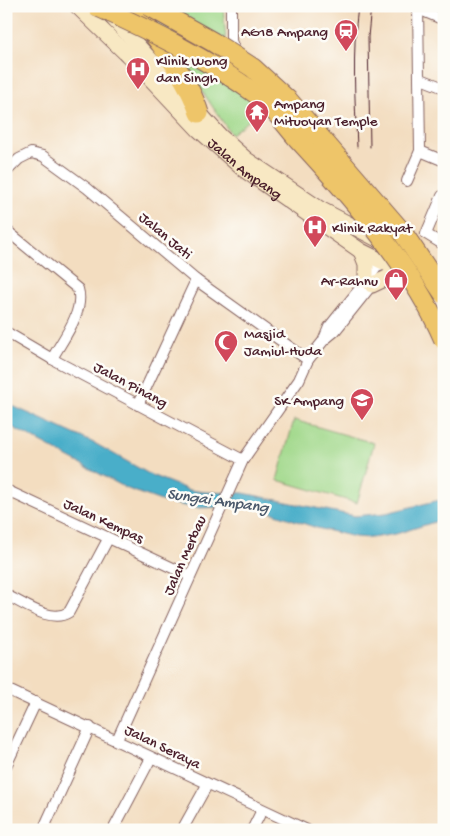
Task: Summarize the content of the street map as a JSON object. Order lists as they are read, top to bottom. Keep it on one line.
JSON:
{"streets":{"main road":["Jalan Ampang"],"street":["Jalan Jati","Jalan Pinang","Jalan Kempas","Jalan Merbau","Jalan Seraya"]},"crossings":[["Jalan Ampang","Jalan Merbau"],["Jalan Jati","Jalan Merbau"],["Jalan Pinang","Jalan Merbau"],["Jalan Kempas","Jalan Merbau"],["Jalan Merbau","Jalan Seraya"]],"water":["Sungai Ampang"],"places":{"station":["AG18 Ampang"],"hospital":["Klinik Wong dan Singh","Klinik Rakyat"],"temple":["Ampang Mituoyan Temple"],"shop":["Ar-Rahnu"],"mosque":["Masjid Jamiul-Huda"],"school or university":["SK Ampang"]}}
